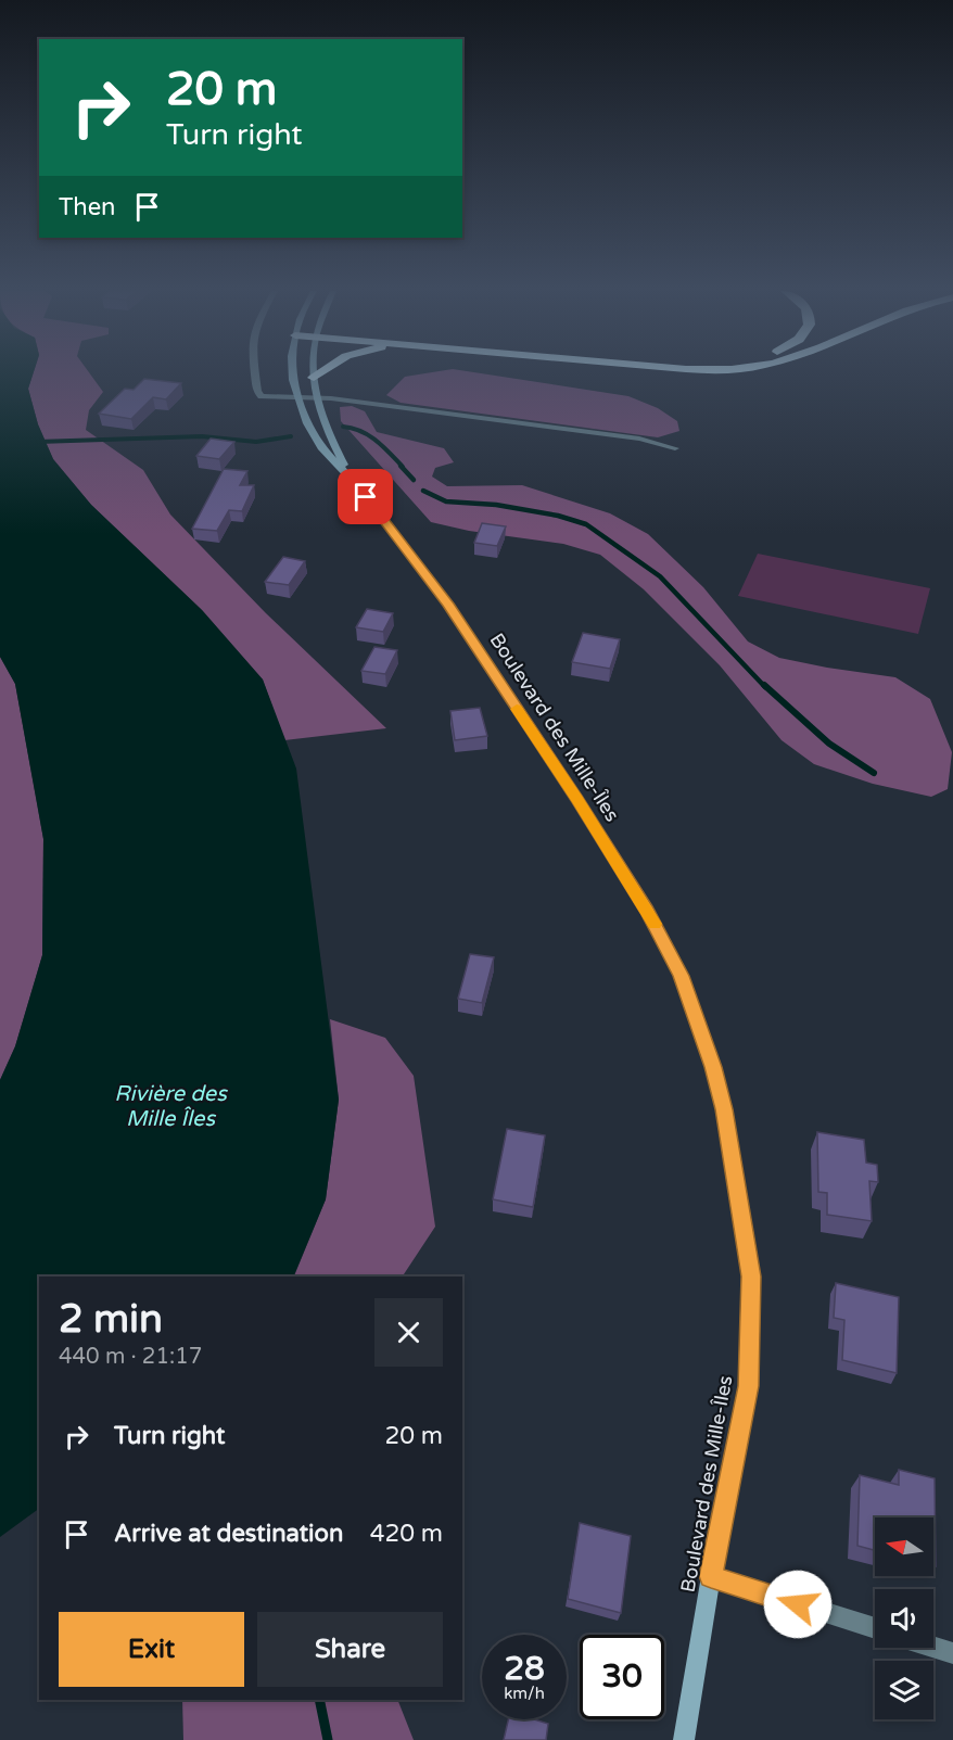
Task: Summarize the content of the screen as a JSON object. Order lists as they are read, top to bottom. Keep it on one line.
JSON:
{"streets":{"street":["Boulevard des Mille-Îles"]},"water":["Rivière des Mille Îles"],"north":"left","page":{"turn":["20 m","Turn right"],"then":"Then","heading":["2 min","440 m · 21:17"],"list":[{"name":"Turn right","value":"20 m"},{"name":"Arrive at destination","value":"420 m"}],"buttons":["Exit","Share"],"speed":"28 km/h","limit":"30"}}
